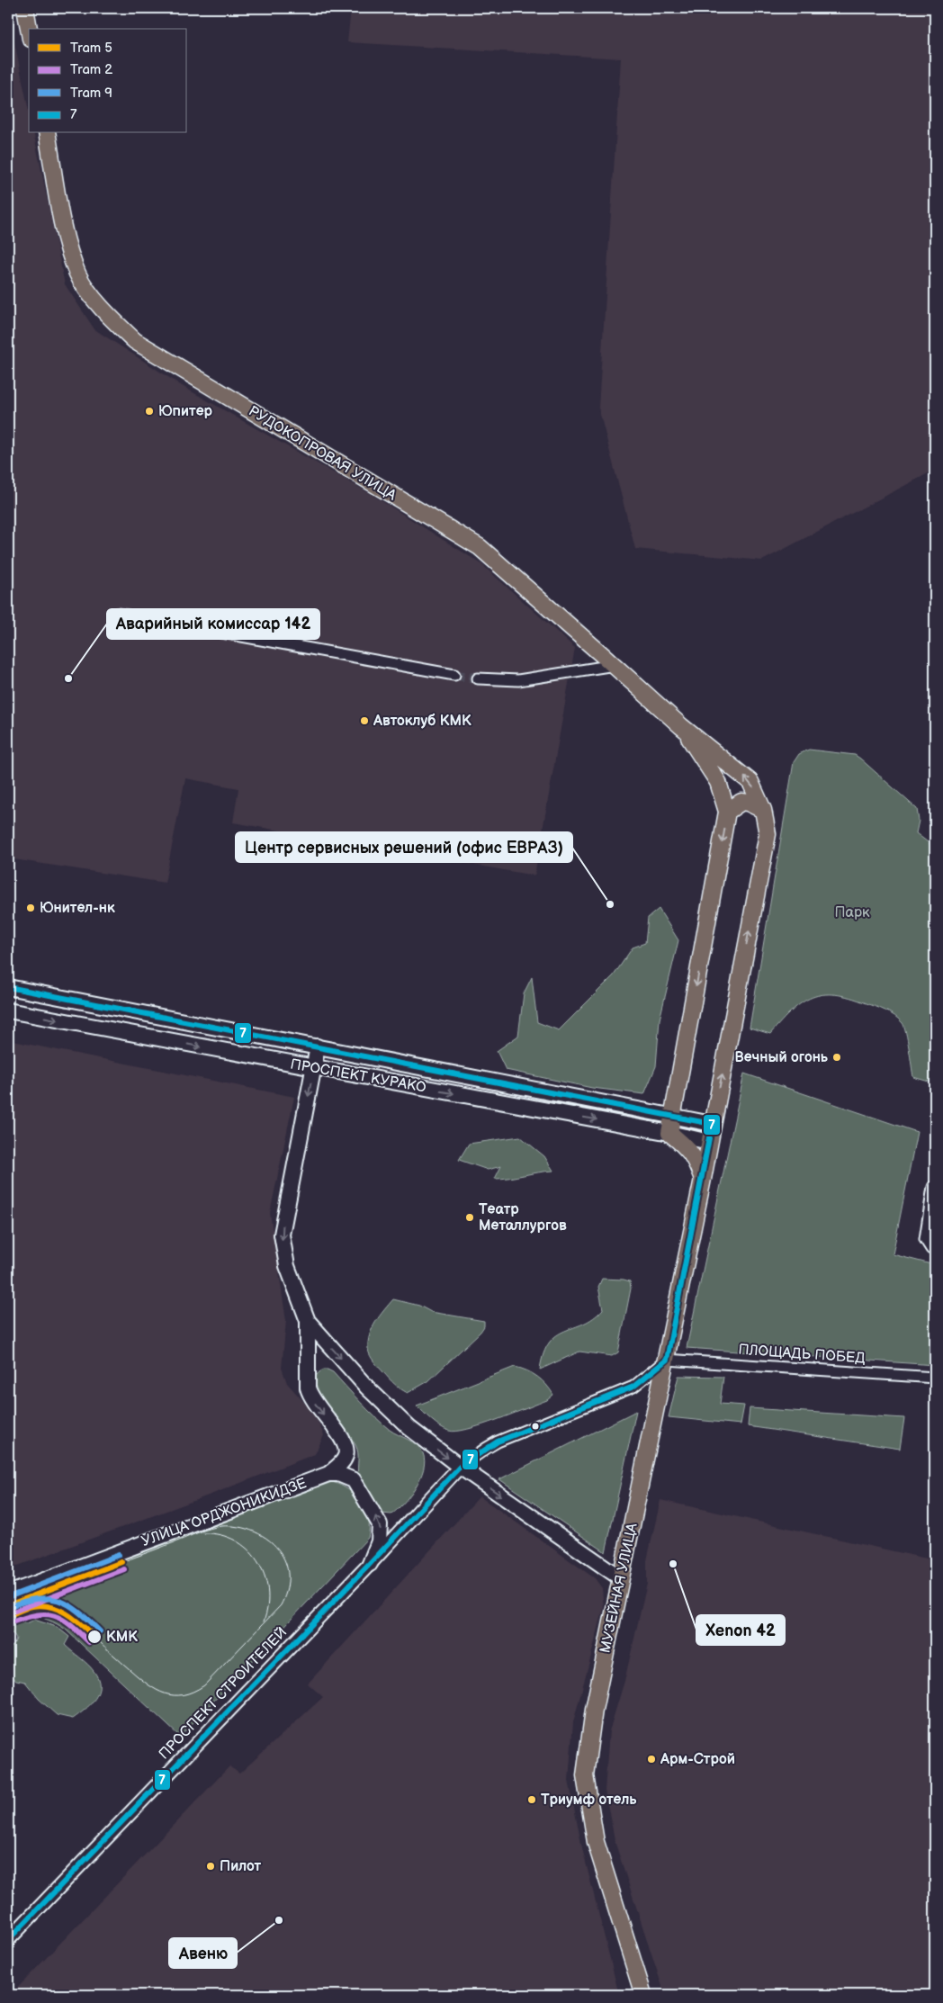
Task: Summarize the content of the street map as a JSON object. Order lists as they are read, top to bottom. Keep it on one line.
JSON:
{"streets":{"main road":["РУДОКОПРОВАЯ УЛИЦА","ПРОСПЕКТ КУРАКО","УЛИЦА ОРДЖОНИКИДЗЕ","МУЗЕЙНАЯ УЛИЦА"],"street":["ПЛОЩАДЬ ПОБЕД","ПРОСПЕКТ СТРОИТЕЛЕЙ"]},"crossings":[["РУДОКОПРОВАЯ УЛИЦА","МУЗЕЙНАЯ УЛИЦА"],["ПРОСПЕКТ КУРАКО","МУЗЕЙНАЯ УЛИЦА"],["ПЛОЩАДЬ ПОБЕД","МУЗЕЙНАЯ УЛИЦА"]],"parks":["Парк"],"places":["Юпитер","Аварийный комиссар 142","Автоклуб КМК","Центр сервисных решений (офис ЕВРАЗ)","Юнител-нк","Вечный огонь","Театр Металлургов","Xenon 42","КМК","Арм-Строй","Триумф отель","Пилот","Авеню"],"lines":["transit line 7","tram line 9","tram line 5","tram line 2"],"legend":["Tram 5","Tram 2","Tram 9","7"]}
